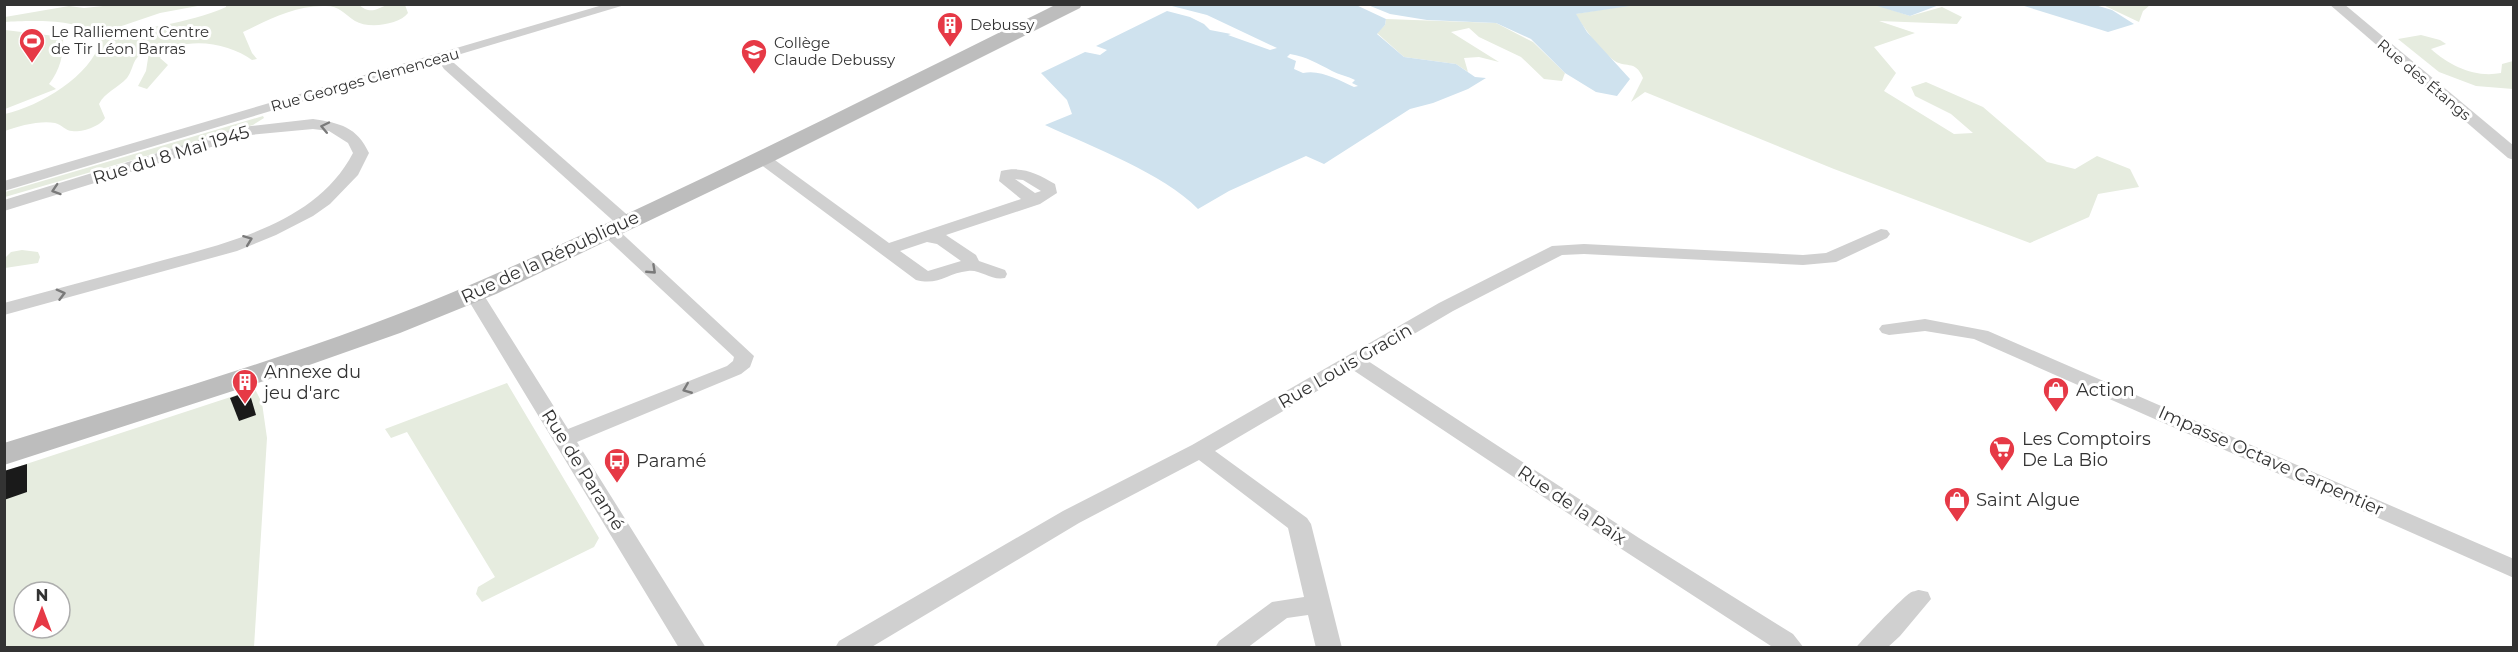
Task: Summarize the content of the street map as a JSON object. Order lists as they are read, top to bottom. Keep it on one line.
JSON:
{"streets":{"street":["Rue Georges Clemenceau","Rue des Étangs","Rue du 8 Mai 1945","Rue de la République","Rue Louis Gracin","Impasse Octave Carpentier","Rue de Paramé","Rue de la Paix"]},"crossings":[["Rue de la République","Rue de Paramé"],["Rue Louis Gracin","Rue de la Paix"]],"places":{"building":["Debussy","Annexe du jeu d'arc"],"sports":["Le Ralliement Centre de Tir Léon Barras"],"school or university":["Collège Claude Debussy"],"shop":["Action","Saint Algue"],"supermarket":["Les Comptoirs De La Bio"],"bus stop":["Paramé"]},"north":"top"}
